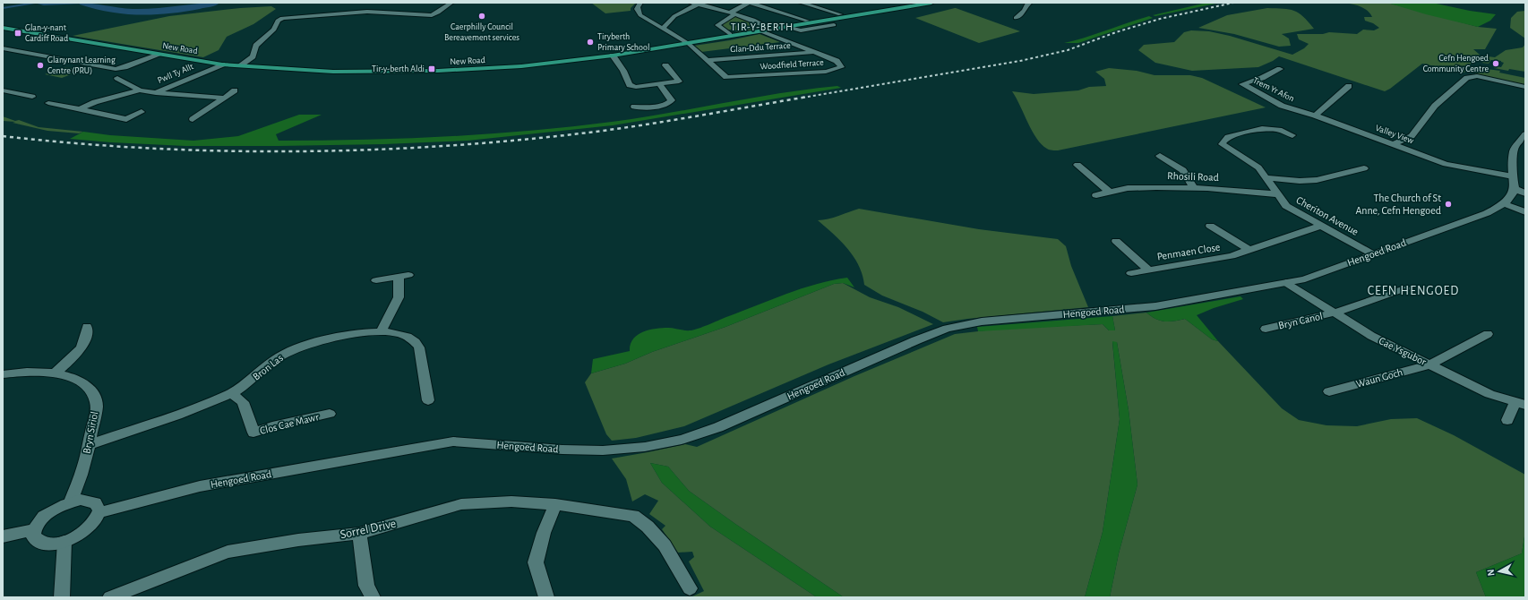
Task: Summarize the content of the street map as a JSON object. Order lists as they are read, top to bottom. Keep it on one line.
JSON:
{"streets":{"main road":["New Road"],"street":["Glan-Ddu Terrace","Woodfield Terrace","Pwll Ty Allt","Trem Yr Afon","Valley View","Rhosili Road","Cheriton Avenue","Penmaen Close","Hengoed Road","Bryn Canol","Cae Ysgubor","Bron Las","Waun Goch","Clos Cae Mawr","Bryn Siriol","Sorrel Drive"]},"crossings":[["Glan-Ddu Terrace","Woodfield Terrace"],["New Road","Woodfield Terrace"],["New Road","Pwll Ty Allt"],["Trem Yr Afon","Valley View"],["Rhosili Road","Cheriton Avenue"],["Cheriton Avenue","Penmaen Close"],["Cheriton Avenue","Hengoed Road"],["Hengoed Road","Cae Ysgubor"],["Bryn Canol","Cae Ysgubor"],["Cae Ysgubor","Waun Goch"],["Bron Las","Clos Cae Mawr"],["Bron Las","Bryn Siriol"]],"districts":["TIR-Y-BERTH","CEFN HENGOED"],"places":{"other":["Caerphilly Council Bereavement services","Tiryberth Primary School","Cefn Hengoed Community Centre","Glanynant Learning Centre (PRU)","The Church of St Anne, Cefn Hengoed"],"transit":["Glan-y-nant Cardiff Road","Tir-y-berth Aldi"]},"north":"left"}
